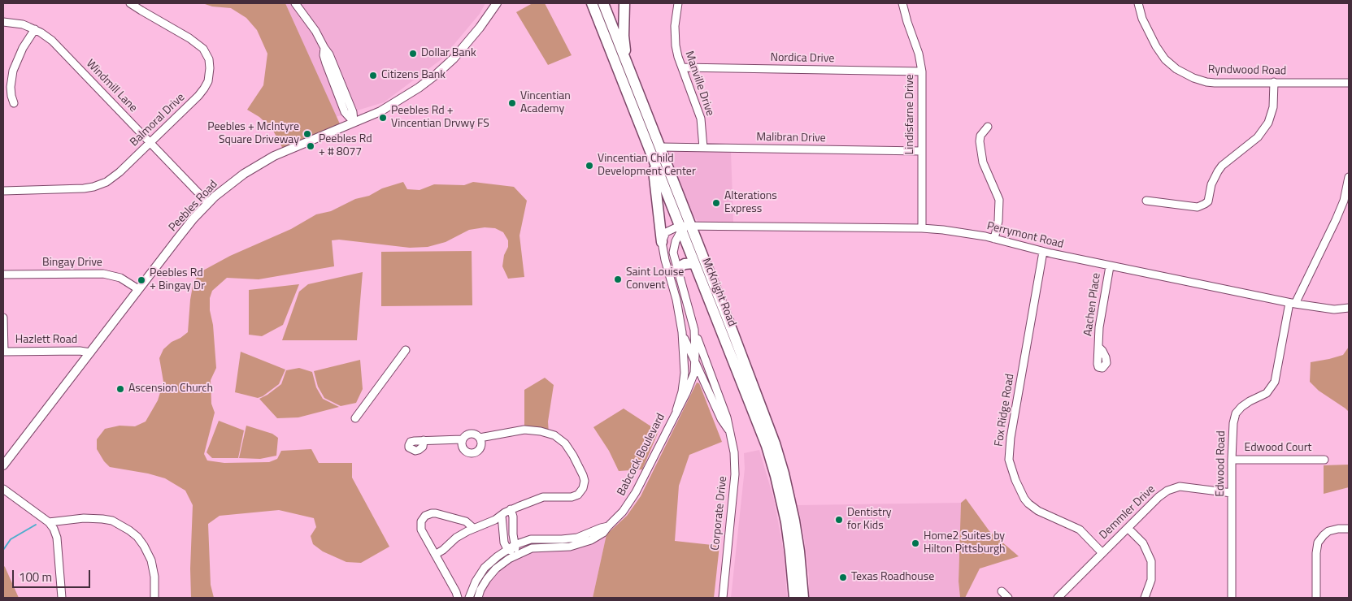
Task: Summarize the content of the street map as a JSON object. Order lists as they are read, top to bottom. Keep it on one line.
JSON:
{"streets":{"highway":["McKnight Road"],"main road":["Peebles Road"],"street":["Nordica Drive","Ryndwood Road","Manville Drive","Windmill Lane","Lindisfarne Drive","Balmoral Drive","Malibran Drive","Perrymont Road","Bingay Drive","Aachen Place","Hazlett Road","Fox Ridge Road","Edwood Court","Babcock Boulevard","Edwood Road","Demmler Drive","Corporate Drive"]},"crossings":[["Nordica Drive","Manville Drive"],["Nordica Drive","Lindisfarne Drive"],["Manville Drive","Malibran Drive"],["Windmill Lane","Balmoral Drive"],["Windmill Lane","Peebles Road"],["Lindisfarne Drive","Malibran Drive"],["Lindisfarne Drive","Perrymont Road"],["Malibran Drive","McKnight Road"],["Peebles Road","Bingay Drive"],["Peebles Road","Hazlett Road"],["Perrymont Road","McKnight Road"],["Perrymont Road","Aachen Place"],["Perrymont Road","Fox Ridge Road"],["Perrymont Road","Edwood Road"],["McKnight Road","Babcock Boulevard"],["Fox Ridge Road","Demmler Drive"],["Edwood Court","Edwood Road"],["Babcock Boulevard","Corporate Drive"],["Edwood Road","Demmler Drive"]],"places":["Dollar Bank","Citizens Bank","Vincentian Academy","Peebles Rd + Vincentian Drvwy FS","Peebles + McIntyre Square Driveway","Peebles Rd + # 8077","Vincentian Child Development Center","Alterations Express","Saint Louise Convent","Peebles Rd + Bingay Dr","Ascension Church","Dentistry for Kids","Home2 Suites by Hilton Pittsburgh","Texas Roadhouse"],"scale_bar":"100 m"}
